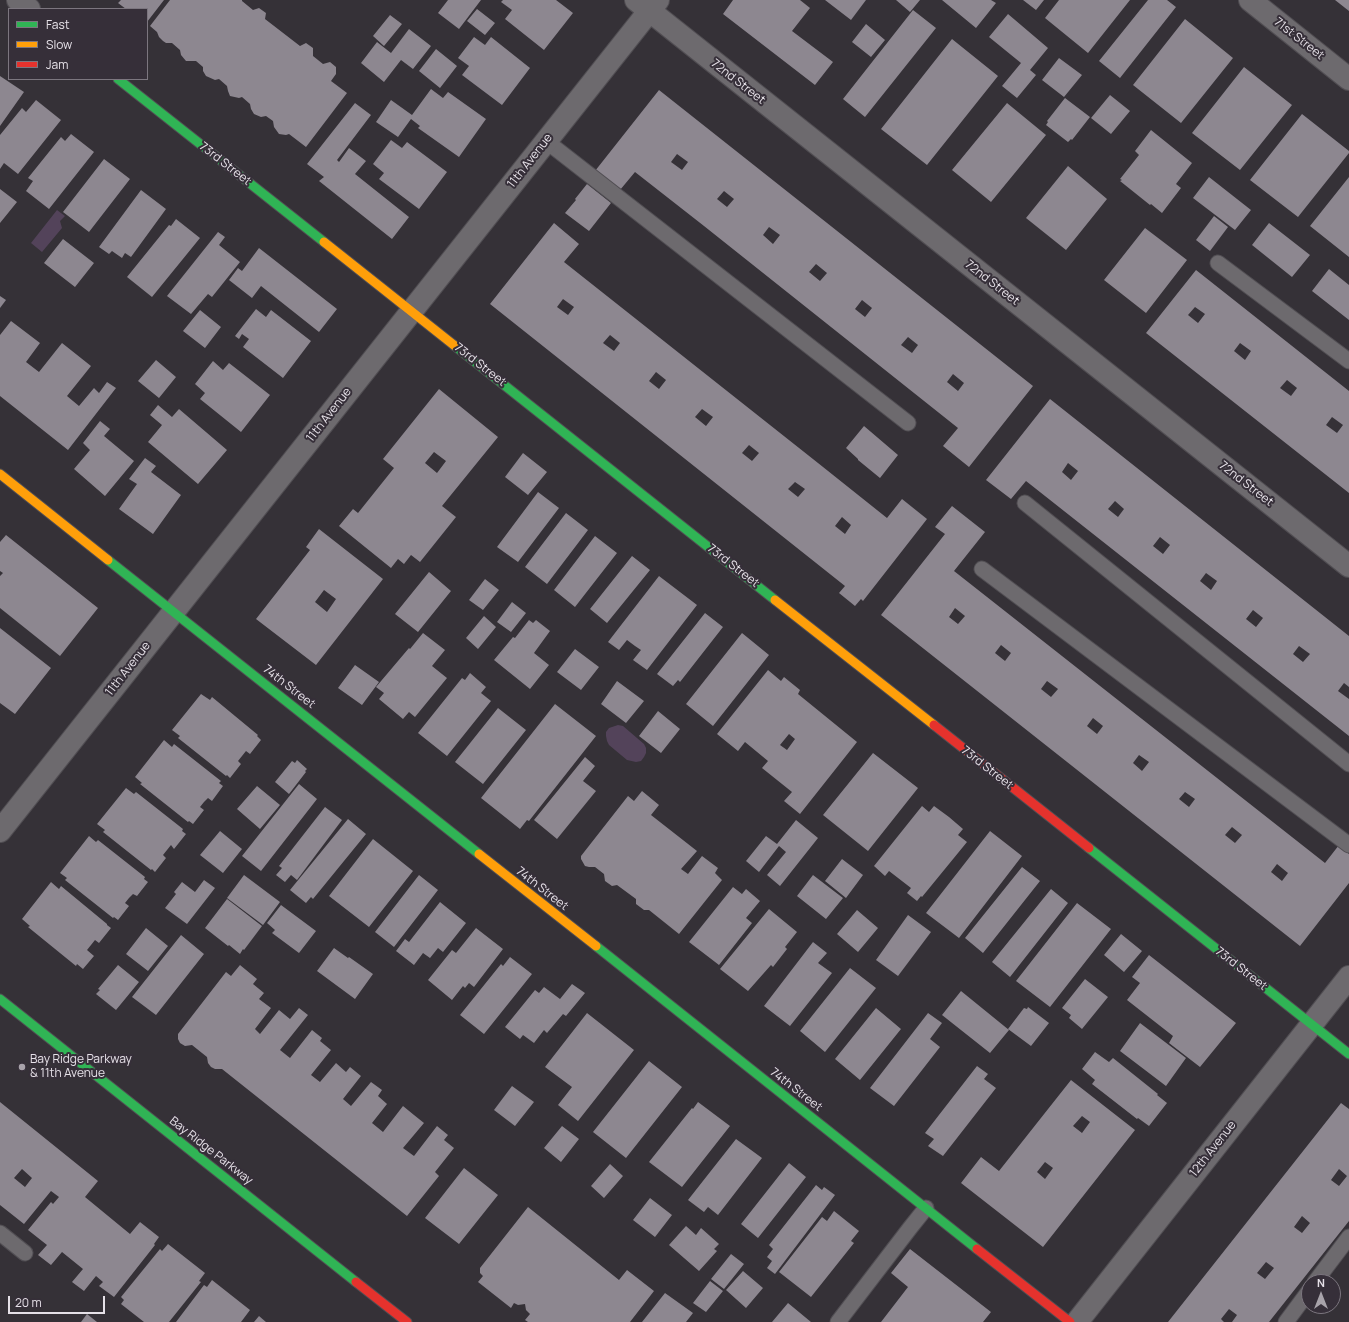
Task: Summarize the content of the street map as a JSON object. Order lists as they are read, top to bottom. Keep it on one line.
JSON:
{"streets":{"street":["71st Street","72nd Street","11th Avenue","73rd Street","74th Street","12th Avenue","Bay Ridge Parkway"]},"crossings":[["72nd Street","11th Avenue"],["11th Avenue","73rd Street"],["11th Avenue","74th Street"],["73rd Street","12th Avenue"]],"places":["Bay Ridge Parkway & 11th Avenue"],"legend":["Fast","Slow","Jam"],"scale_bar":"20 m","north":"top"}
